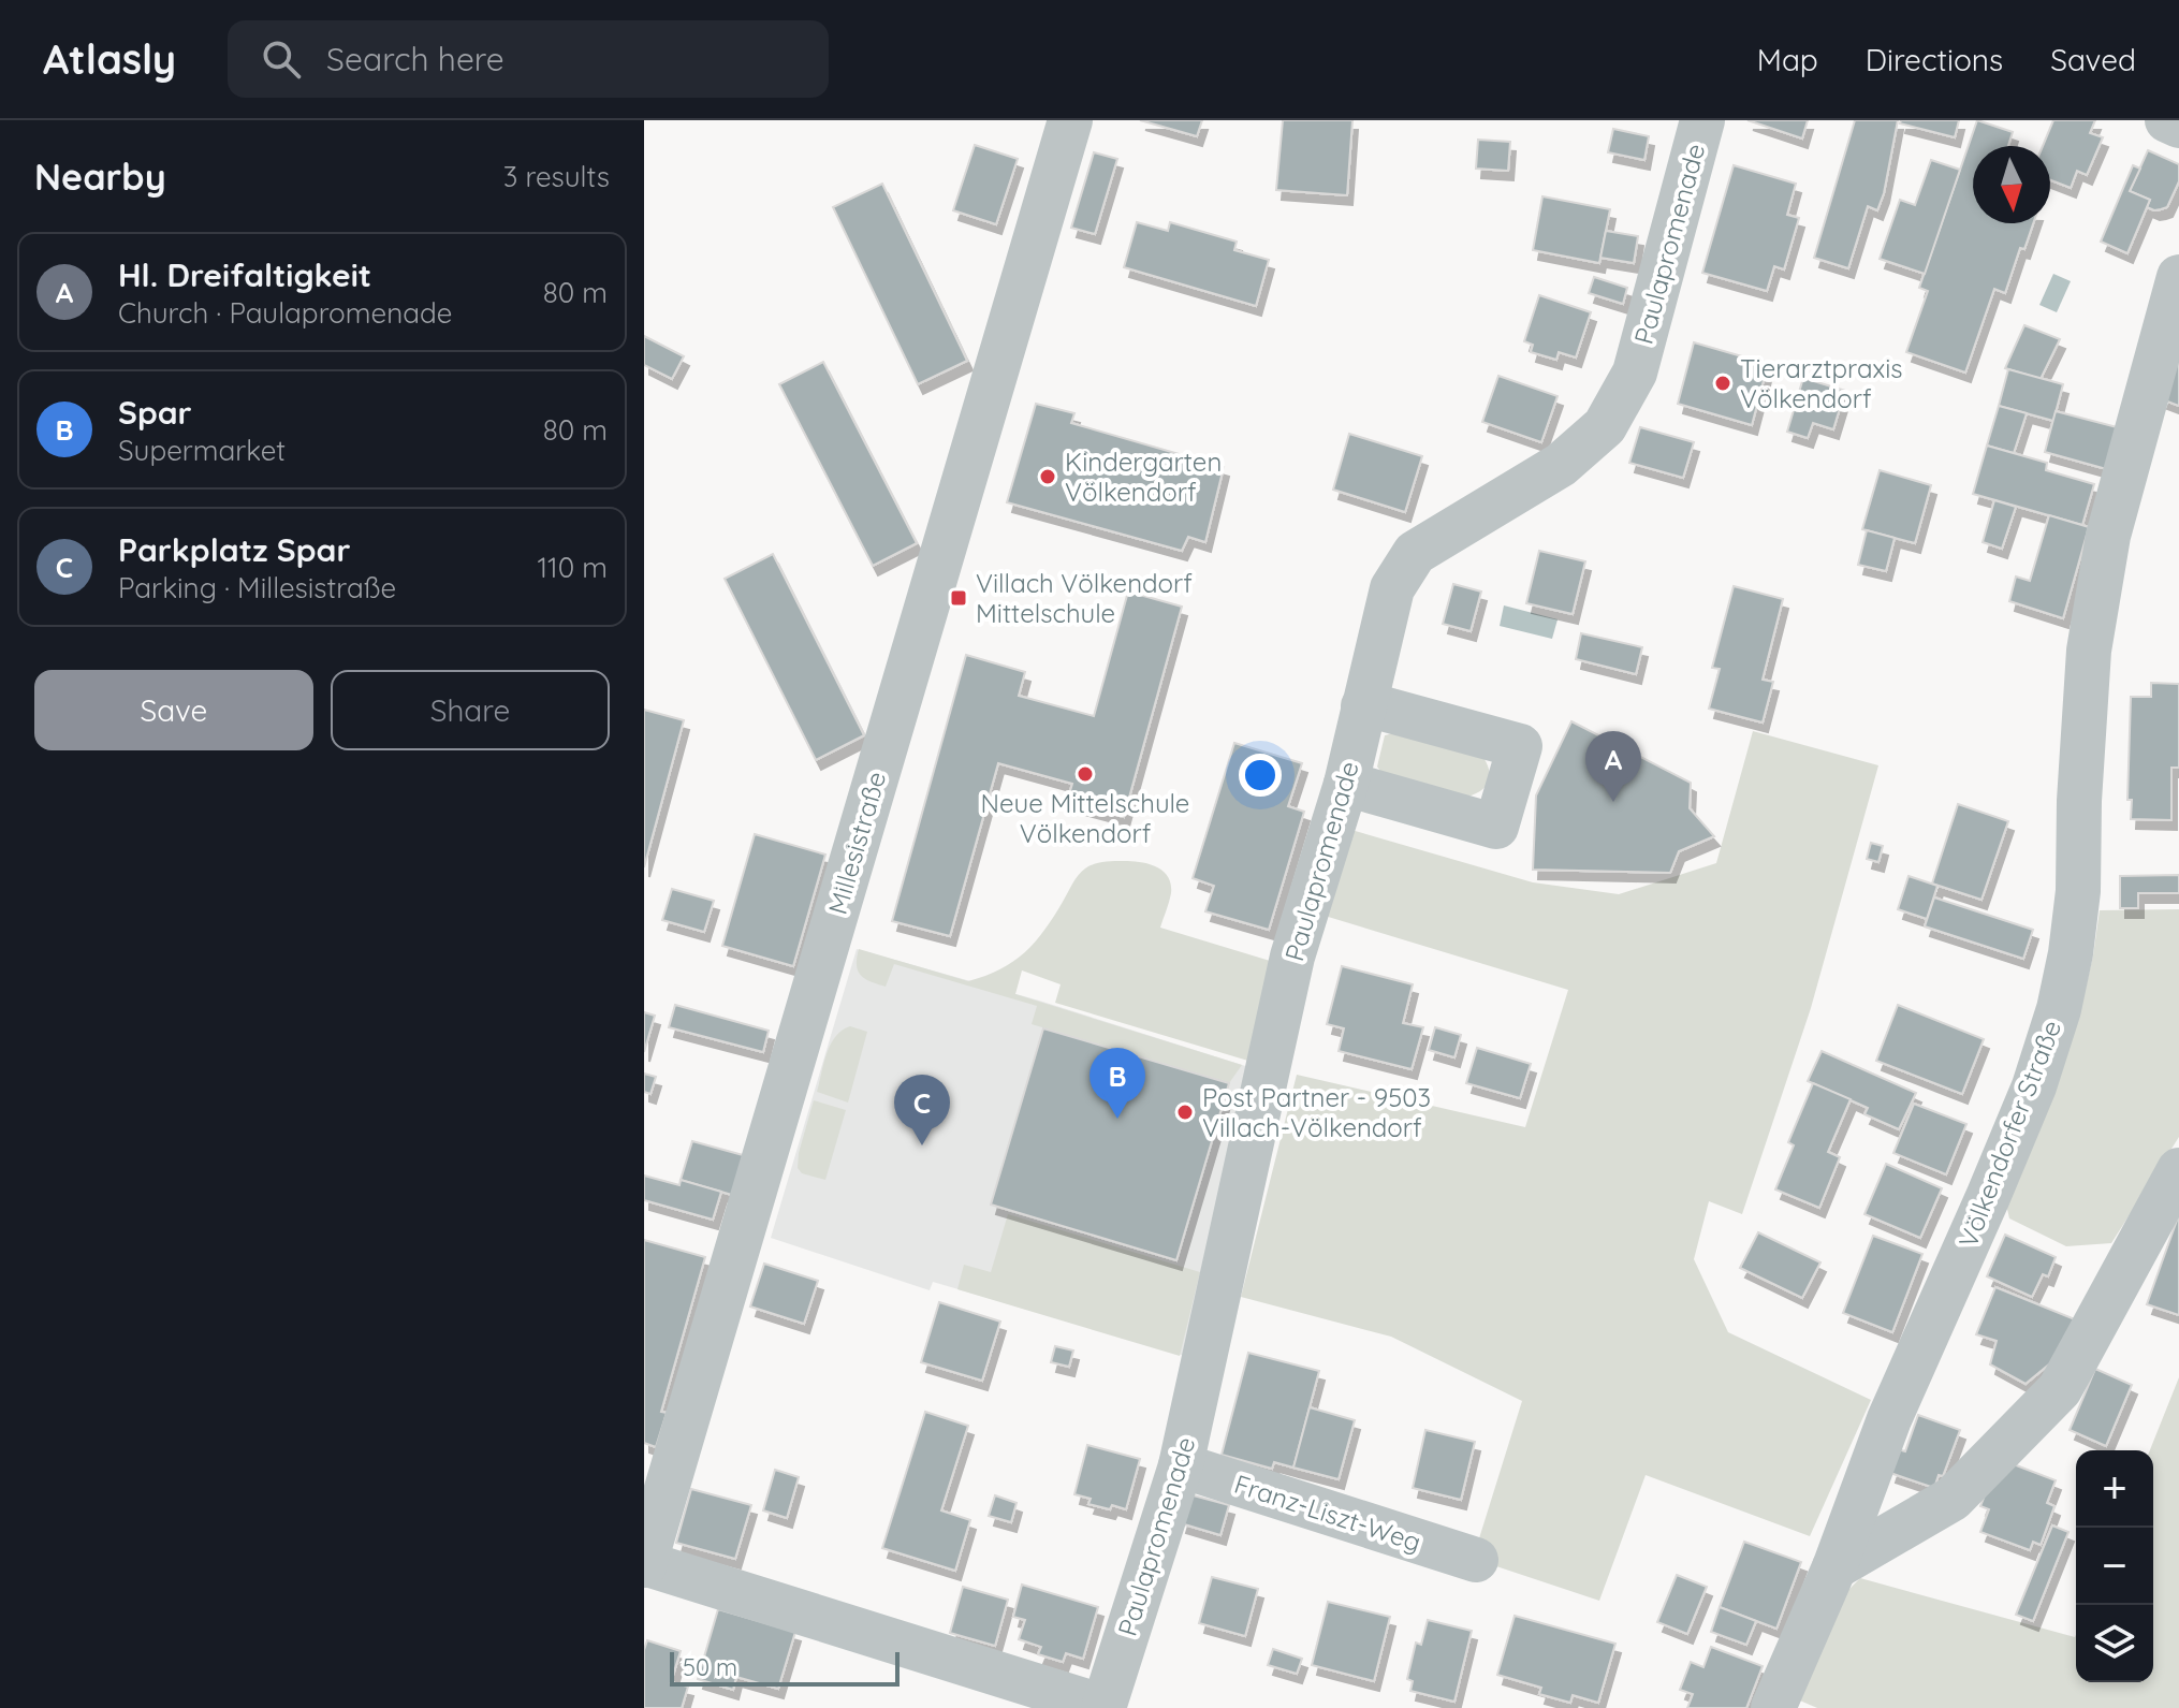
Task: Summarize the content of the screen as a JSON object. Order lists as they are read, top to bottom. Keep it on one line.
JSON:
{"streets":{"street":["Paulapromenade","Millesistraße","Völkendorfer Straße","Franz-Liszt-Weg"]},"crossings":[["Paulapromenade","Franz-Liszt-Weg"]],"places":{"other":["Tierarztpraxis Völkendorf","Kindergarten Völkendorf","Neue Mittelschule Völkendorf","Post Partner - 9503 Villach-Völkendorf"],"transit":["Villach Völkendorf Mittelschule"]},"scale_bar":"50 m","north":"bottom","page":{"header":"Atlasly","search":"Search here","nav":["Map","Directions","Saved"],"heading":["Nearby","3 results"],"list":[{"mark":"A","name":"Hl. Dreifaltigkeit","note":"Church · Paulapromenade","value":"80 m"},{"mark":"B","name":"Spar","note":"Supermarket","value":"80 m"},{"mark":"C","name":"Parkplatz Spar","note":"Parking · Millesistraße","value":"110 m"}],"buttons":["Save","Share"],"pins":["A","B","C"],"map_buttons":["+","−"],"scale":"50 m"}}
